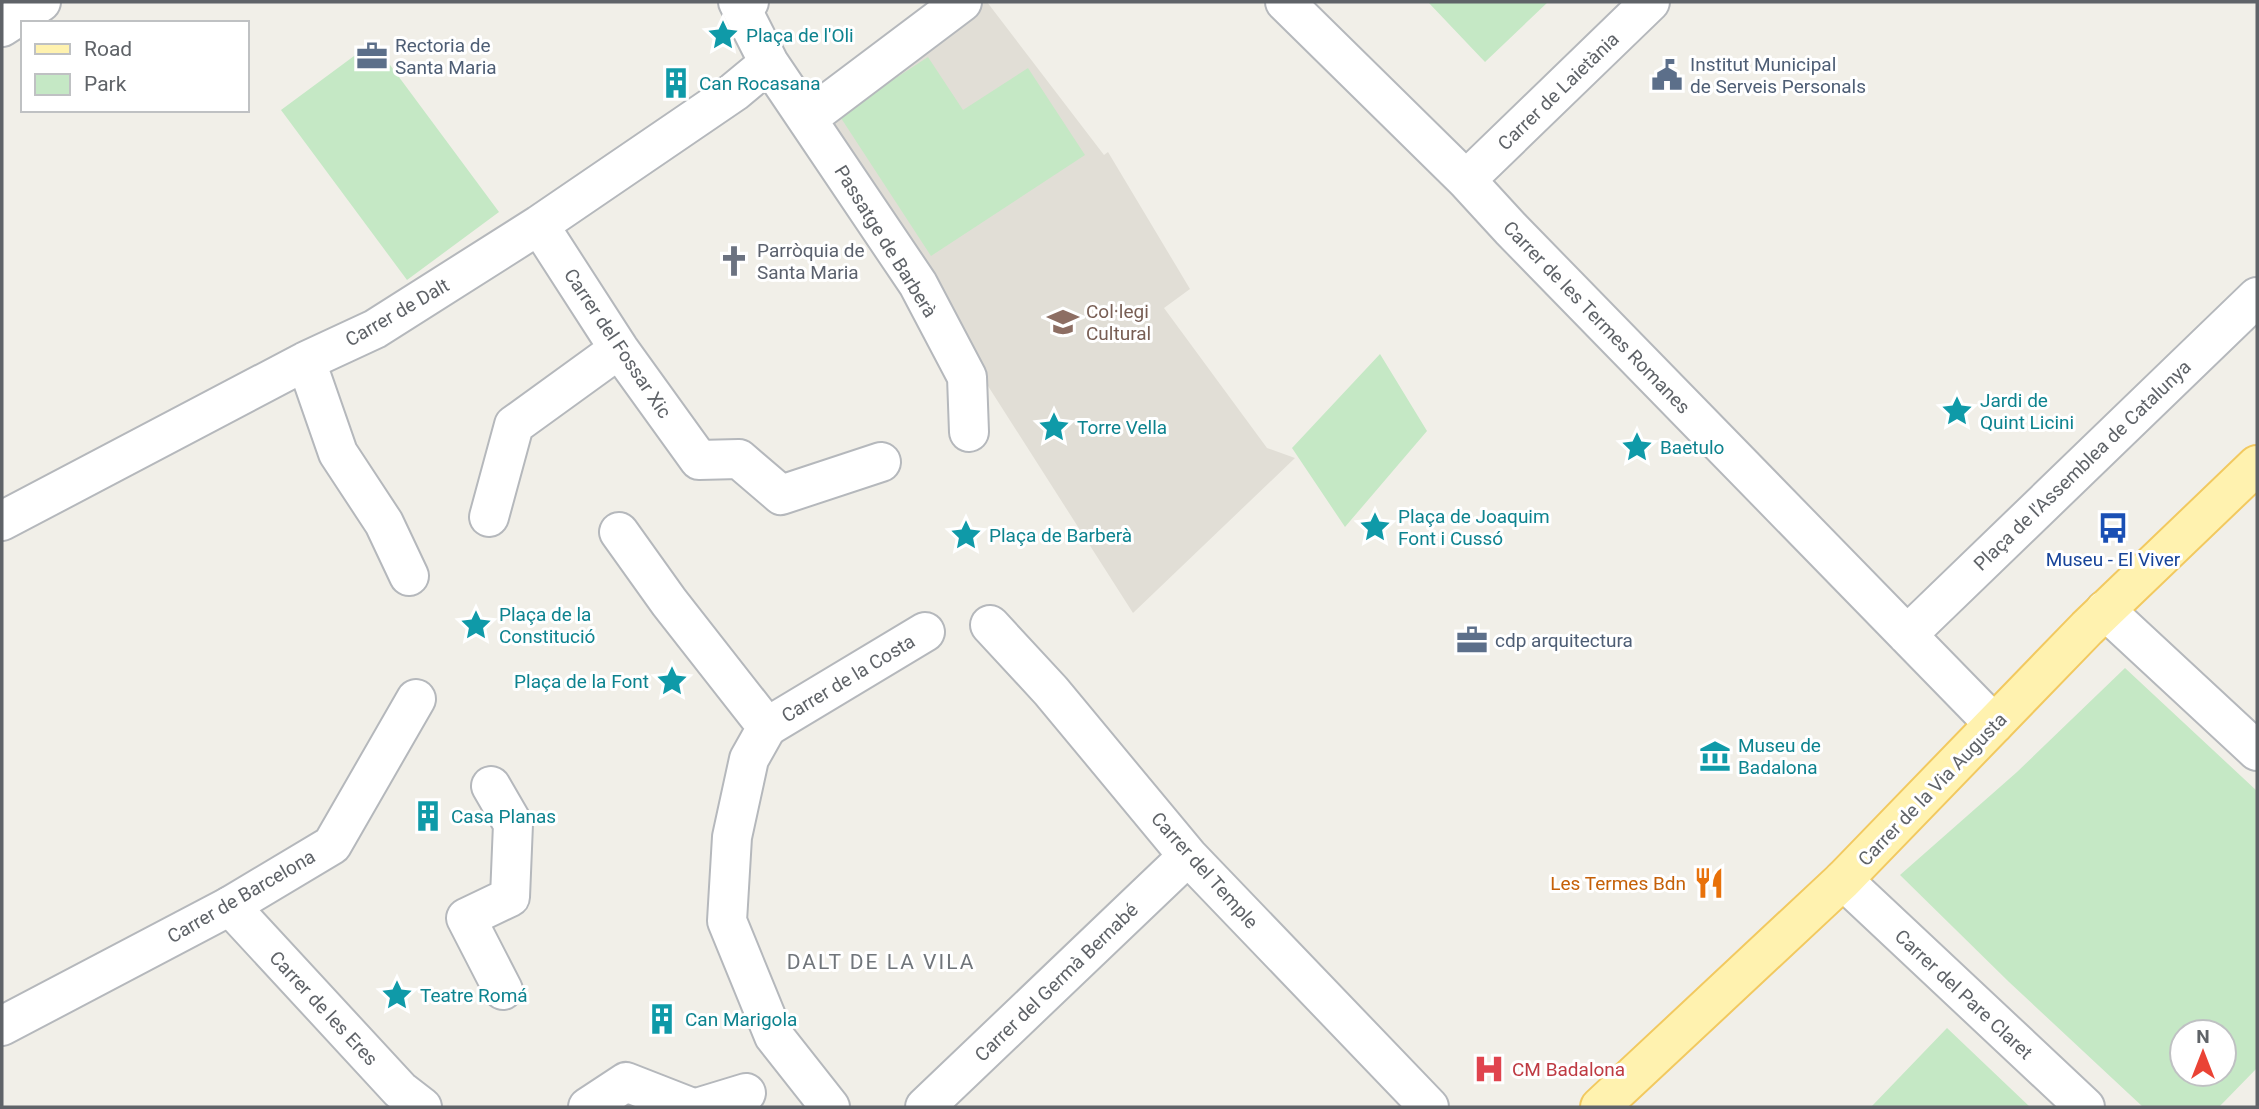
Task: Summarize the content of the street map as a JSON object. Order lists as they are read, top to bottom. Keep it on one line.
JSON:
{"streets":{"main road":["Carrer de la Via Augusta"],"street":["Carrer de Laietània","Passatge de Barberà","Carrer de Dalt","Carrer de les Termes Romanes","Carrer del Fossar Xic","Plaça de l'Assemblea de Catalunya","Carrer de la Costa","Carrer del Temple","Carrer de Barcelona","Carrer del Germà Bernabé","Carrer del Pare Claret","Carrer de les Eres"]},"crossings":[["Carrer de Laietània","Carrer de les Termes Romanes"],["Passatge de Barberà","Carrer de Dalt"],["Carrer de Dalt","Carrer del Fossar Xic"],["Carrer de les Termes Romanes","Plaça de l'Assemblea de Catalunya"],["Carrer de les Termes Romanes","Carrer de la Via Augusta"],["Carrer de la Via Augusta","Carrer del Pare Claret"],["Carrer del Temple","Carrer del Germà Bernabé"],["Carrer de Barcelona","Carrer de les Eres"]],"districts":["DALT DE LA VILA"],"places":{"place":["Plaça de l'Oli","Jardi de Quint Licini","Torre Vella","Baetulo","Plaça de Joaquim Font i Cussó","Plaça de Barberà","Plaça de la Constitució","Plaça de la Font","Teatre Romá"],"office":["Rectoria de Santa Maria","cdp arquitectura"],"public building":["Institut Municipal de Serveis Personals"],"building":["Can Rocasana","Casa Planas","Can Marigola"],"church":["Parròquia de Santa Maria"],"school or university":["Col·legi Cultural"],"bus stop":["Museu - El Viver"],"museum":["Museu de Badalona"],"restaurant":["Les Termes Bdn"],"hospital":["CM Badalona"]},"legend":["Road","Park"],"north":"top"}
